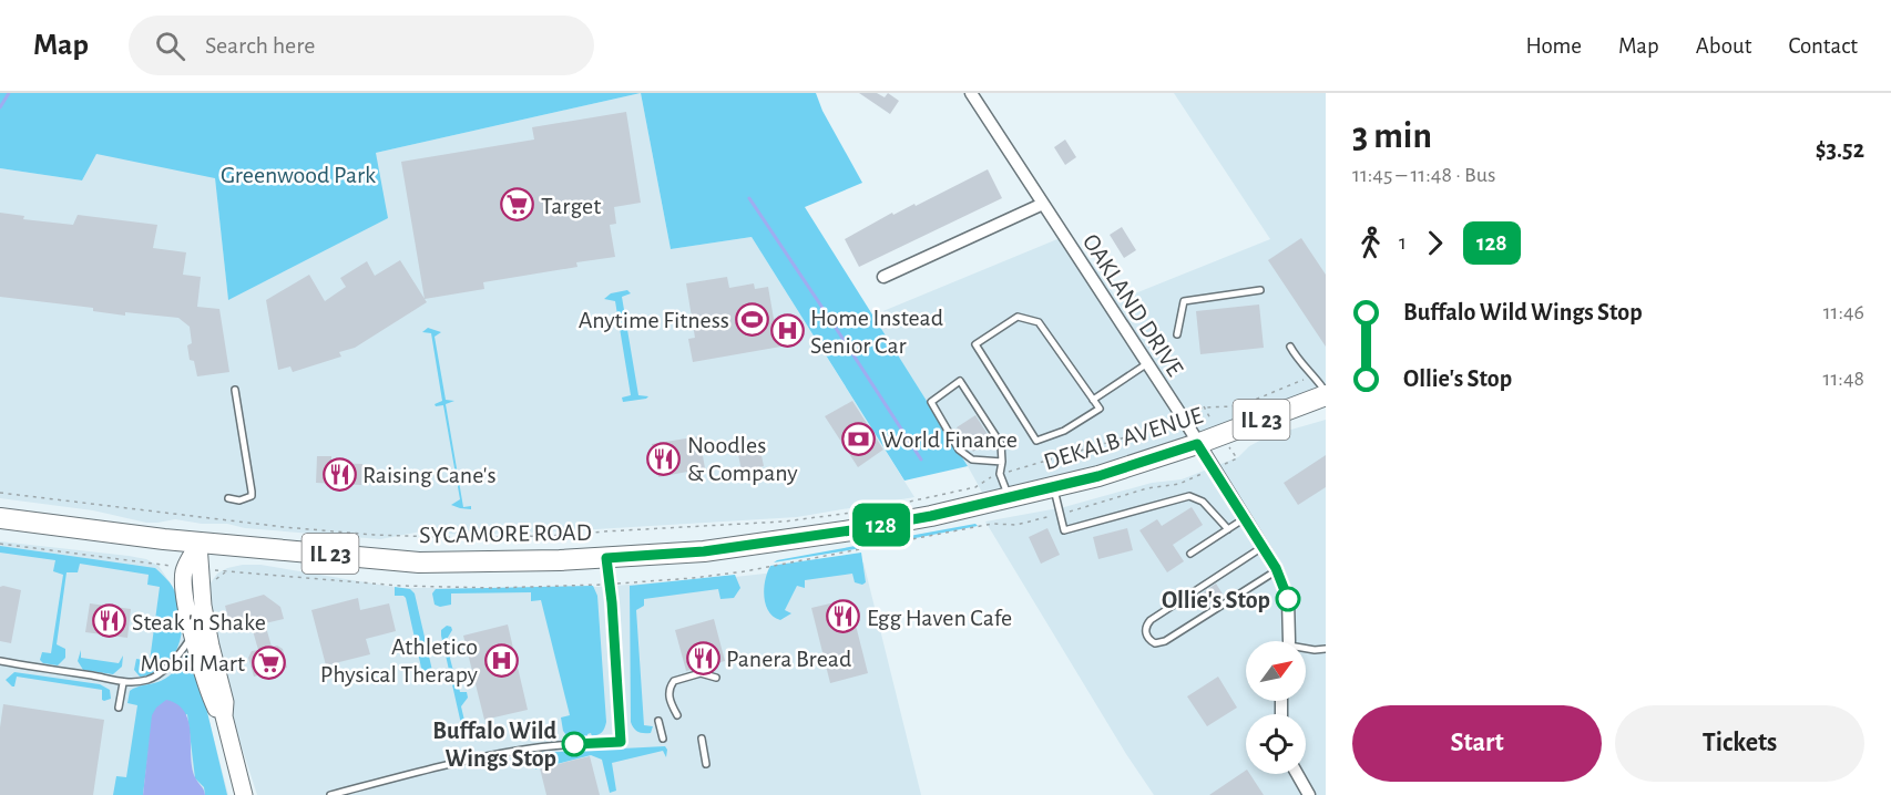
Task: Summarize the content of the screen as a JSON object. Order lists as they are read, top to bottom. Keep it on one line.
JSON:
{"streets":{"main road":["IL 23","DEKALB AVENUE","SYCAMORE ROAD"],"street":["OAKLAND DRIVE"]},"crossings":[["OAKLAND DRIVE","DEKALB AVENUE"],["DEKALB AVENUE","SYCAMORE ROAD"]],"parks":["Greenwood Park"],"places":{"supermarket":["Target","Mobil Mart"],"sports":["Anytime Fitness"],"hospital":["Home Instead Senior Car","Athletico Physical Therapy"],"bank":["World Finance"],"restaurant":["Noodles & Company","Raising Cane's","Egg Haven Cafe","Steak 'n Shake","Panera Bread"],"other":["Ollie's Stop","Buffalo Wild Wings Stop"]},"lines":["bus line 128"],"north":"top right","page":{"header":"Map","search":"Search here","nav":["Home","Map","About","Contact"],"on_map":"128","heading":["3 min","11:45 – 11:48 · Bus","$3.52"],"legs":["1","128"],"list":[{"name":"Buffalo Wild Wings Stop","value":"11:46"},{"name":"Ollie's Stop","value":"11:48"}],"buttons":["Start","Tickets"]}}
